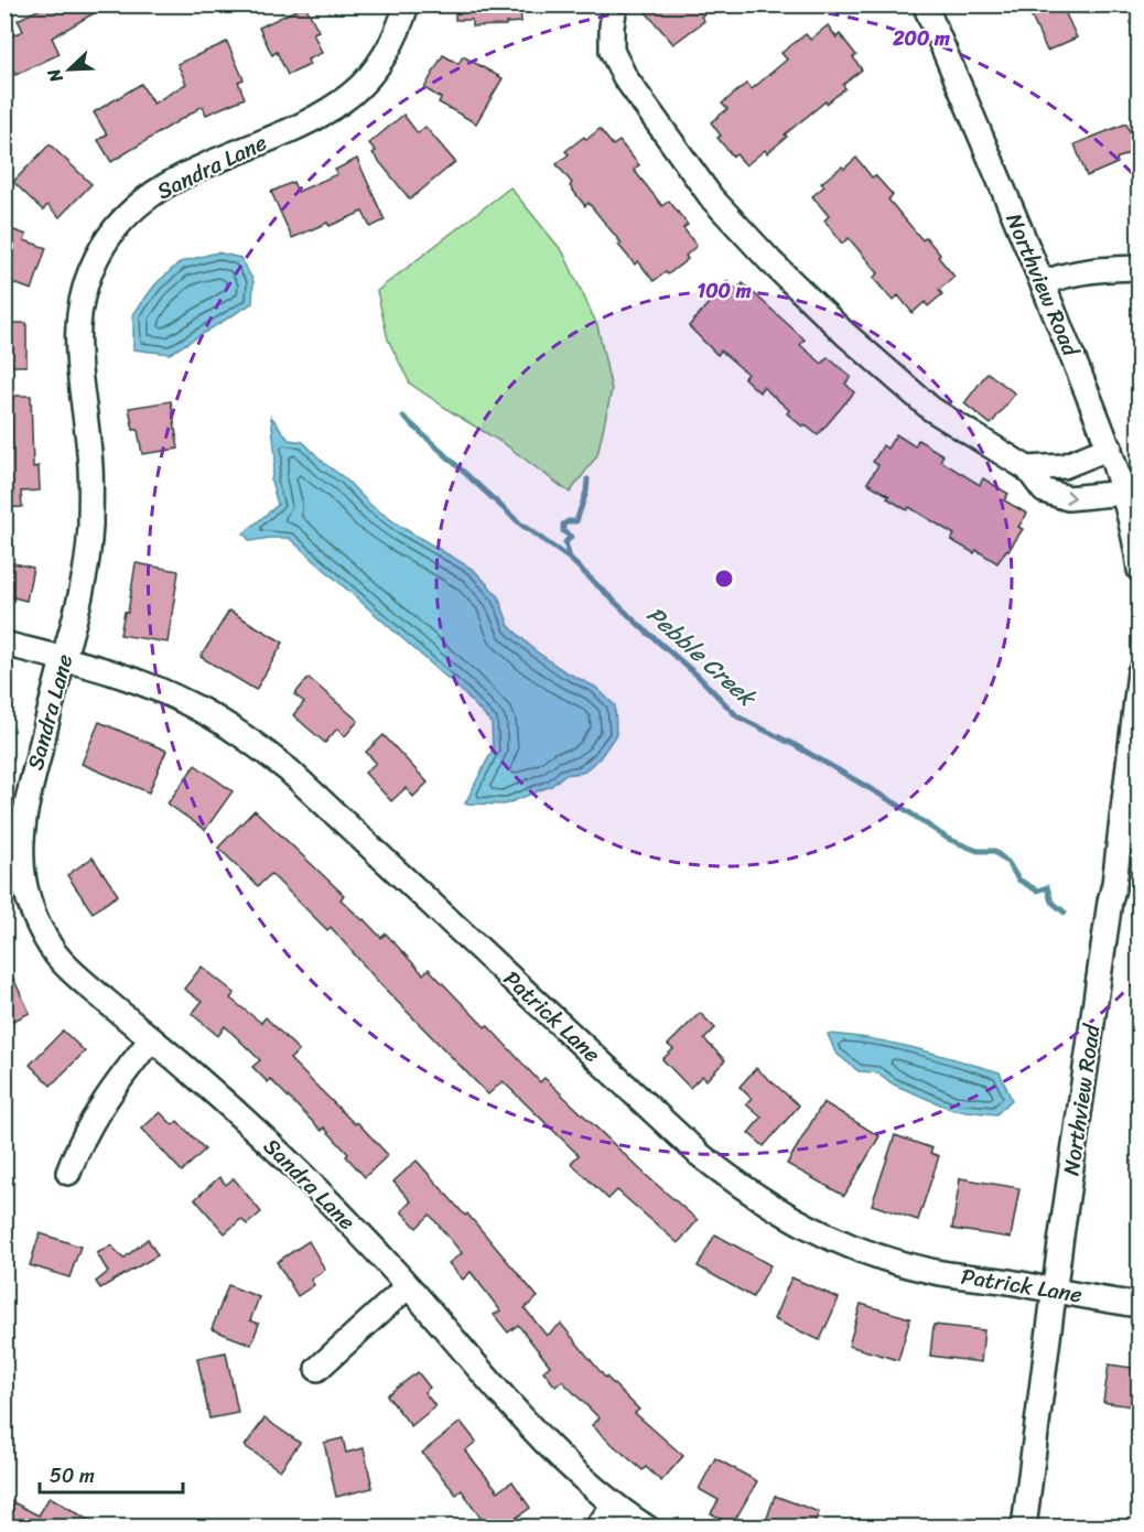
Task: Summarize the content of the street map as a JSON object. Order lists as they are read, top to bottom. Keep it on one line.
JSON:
{"streets":{"street":["Sandra Lane","Northview Road","Patrick Lane"]},"crossings":[["Sandra Lane","Patrick Lane"],["Northview Road","Patrick Lane"]],"water":["Pebble Creek"],"scale_bar":"50 m","north":"bottom left","rings":["200 m","100 m"]}
